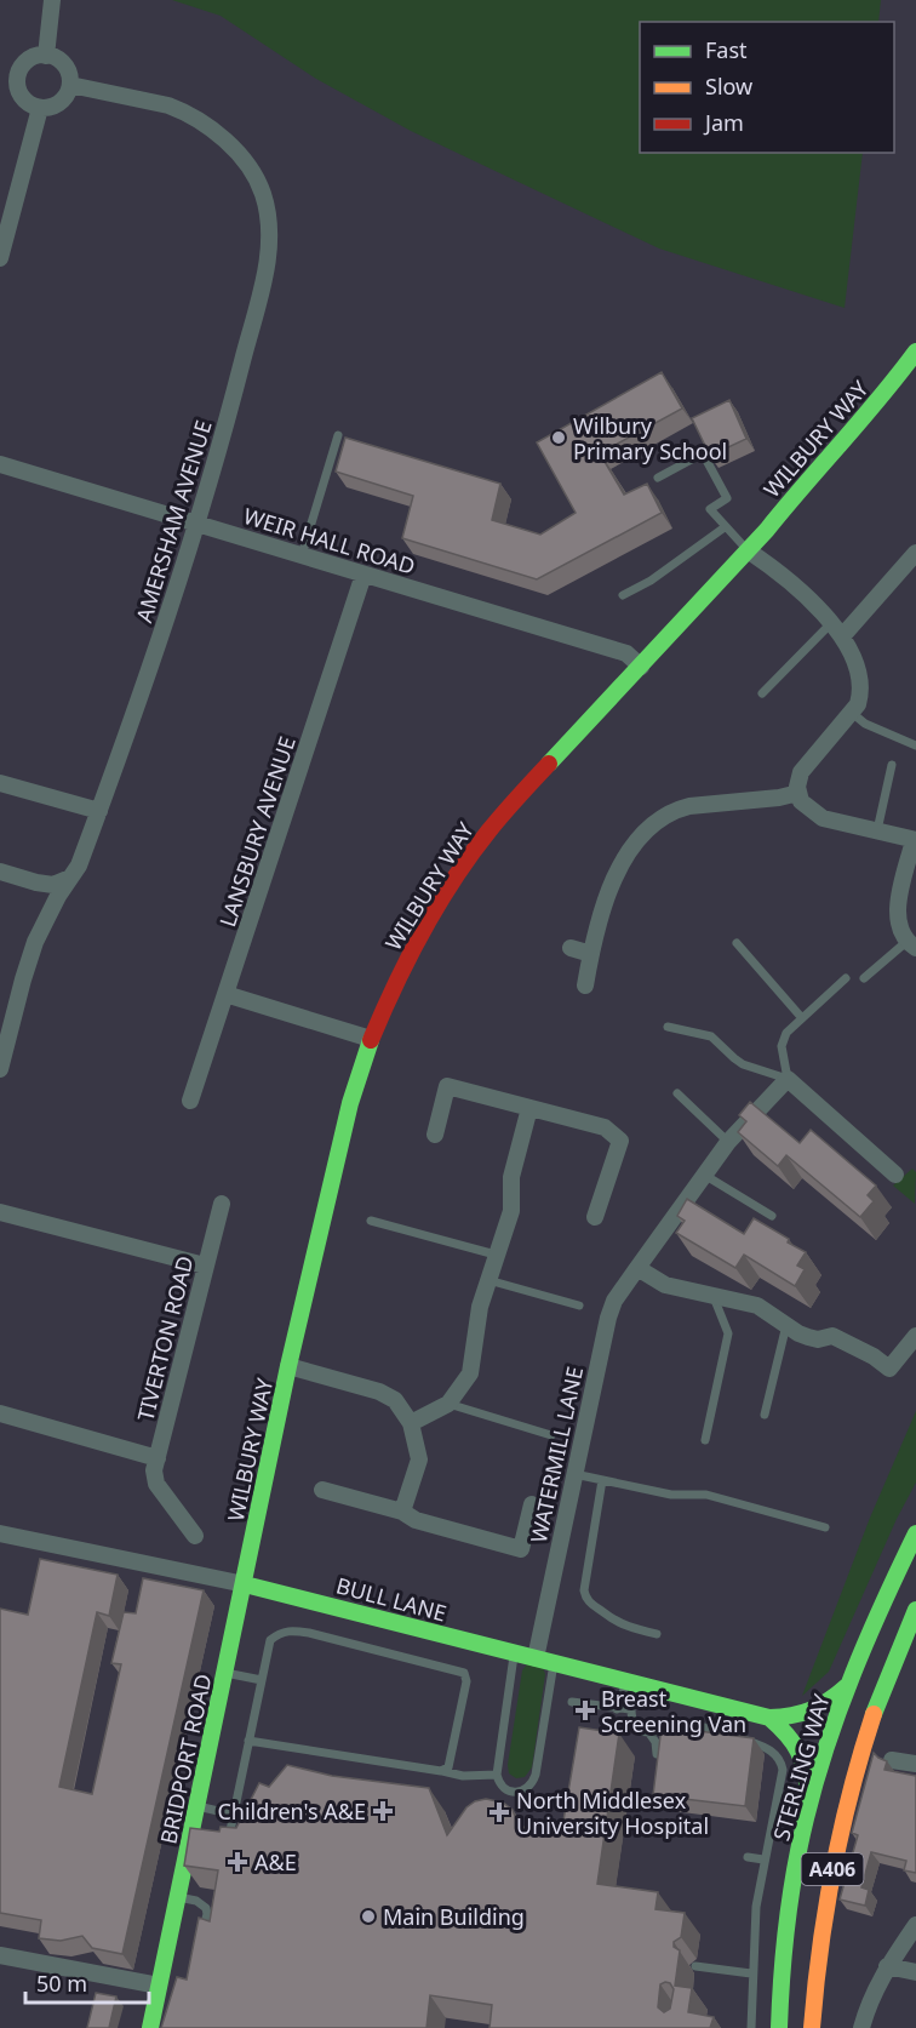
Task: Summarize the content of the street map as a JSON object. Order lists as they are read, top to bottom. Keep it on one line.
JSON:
{"streets":{"main road":["WILBURY WAY","BULL LANE","BRIDPORT ROAD","STERLING WAY","A406"],"street":["AMERSHAM AVENUE","WEIR HALL ROAD","LANSBURY AVENUE","TIVERTON ROAD","WATERMILL LANE"]},"crossings":[["WILBURY WAY","WEIR HALL ROAD"],["WILBURY WAY","BULL LANE"],["WILBURY WAY","BRIDPORT ROAD"],["AMERSHAM AVENUE","WEIR HALL ROAD"],["WEIR HALL ROAD","LANSBURY AVENUE"],["WATERMILL LANE","BULL LANE"],["BULL LANE","BRIDPORT ROAD"]],"places":{"other":["Wilbury Primary School","Main Building"],"health":["Breast Screening Van","Children's A&E","North Middlesex University Hospital","A&E"]},"legend":["Fast","Slow","Jam"],"scale_bar":"50 m"}
